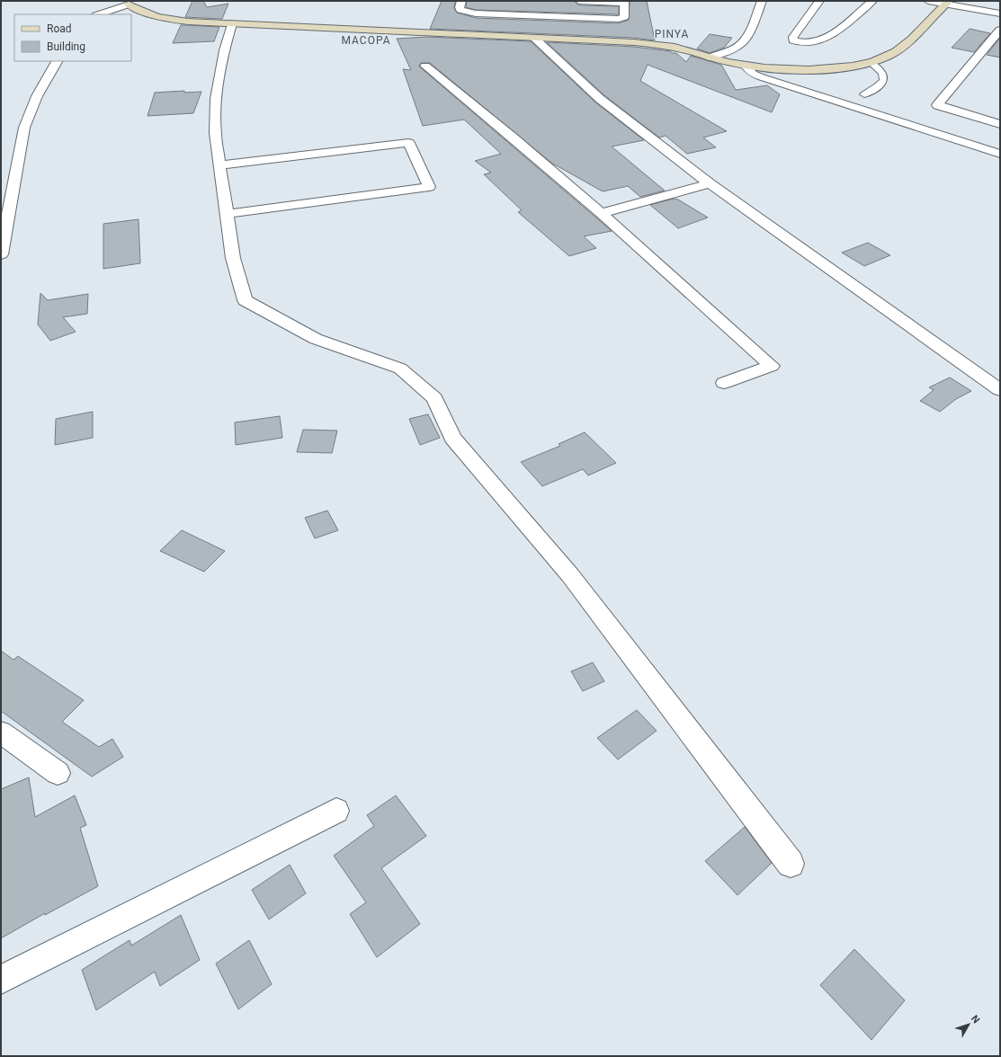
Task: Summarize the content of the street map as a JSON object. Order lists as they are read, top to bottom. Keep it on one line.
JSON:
{"districts":["PINYA","MACOPA"],"legend":["Road","Building"],"north":"top right"}
